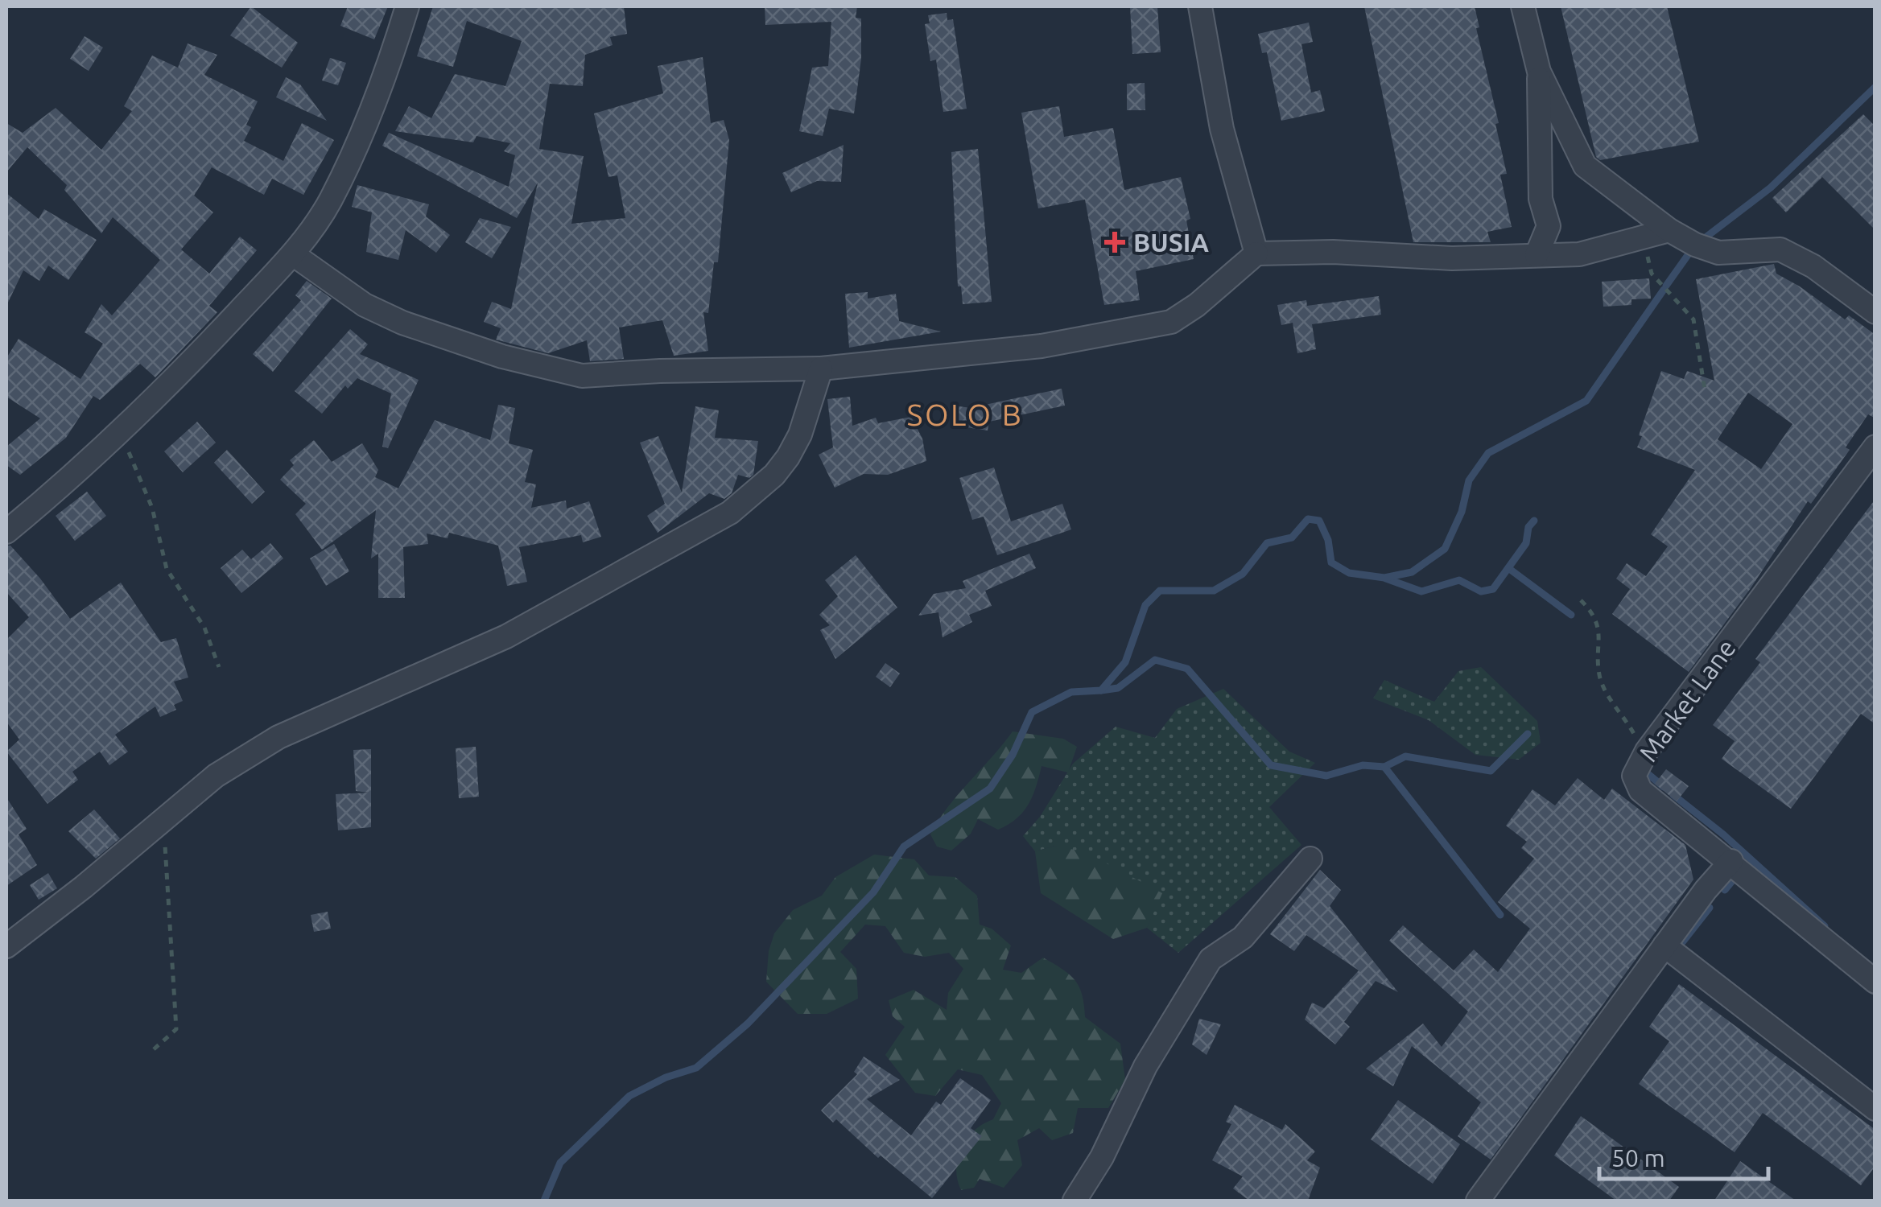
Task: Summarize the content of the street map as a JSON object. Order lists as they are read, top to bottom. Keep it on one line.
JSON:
{"streets":{"street":["Market Lane"]},"districts":["SOLO B"],"places":{"health":["BUSIA"]},"scale_bar":"50 m"}
